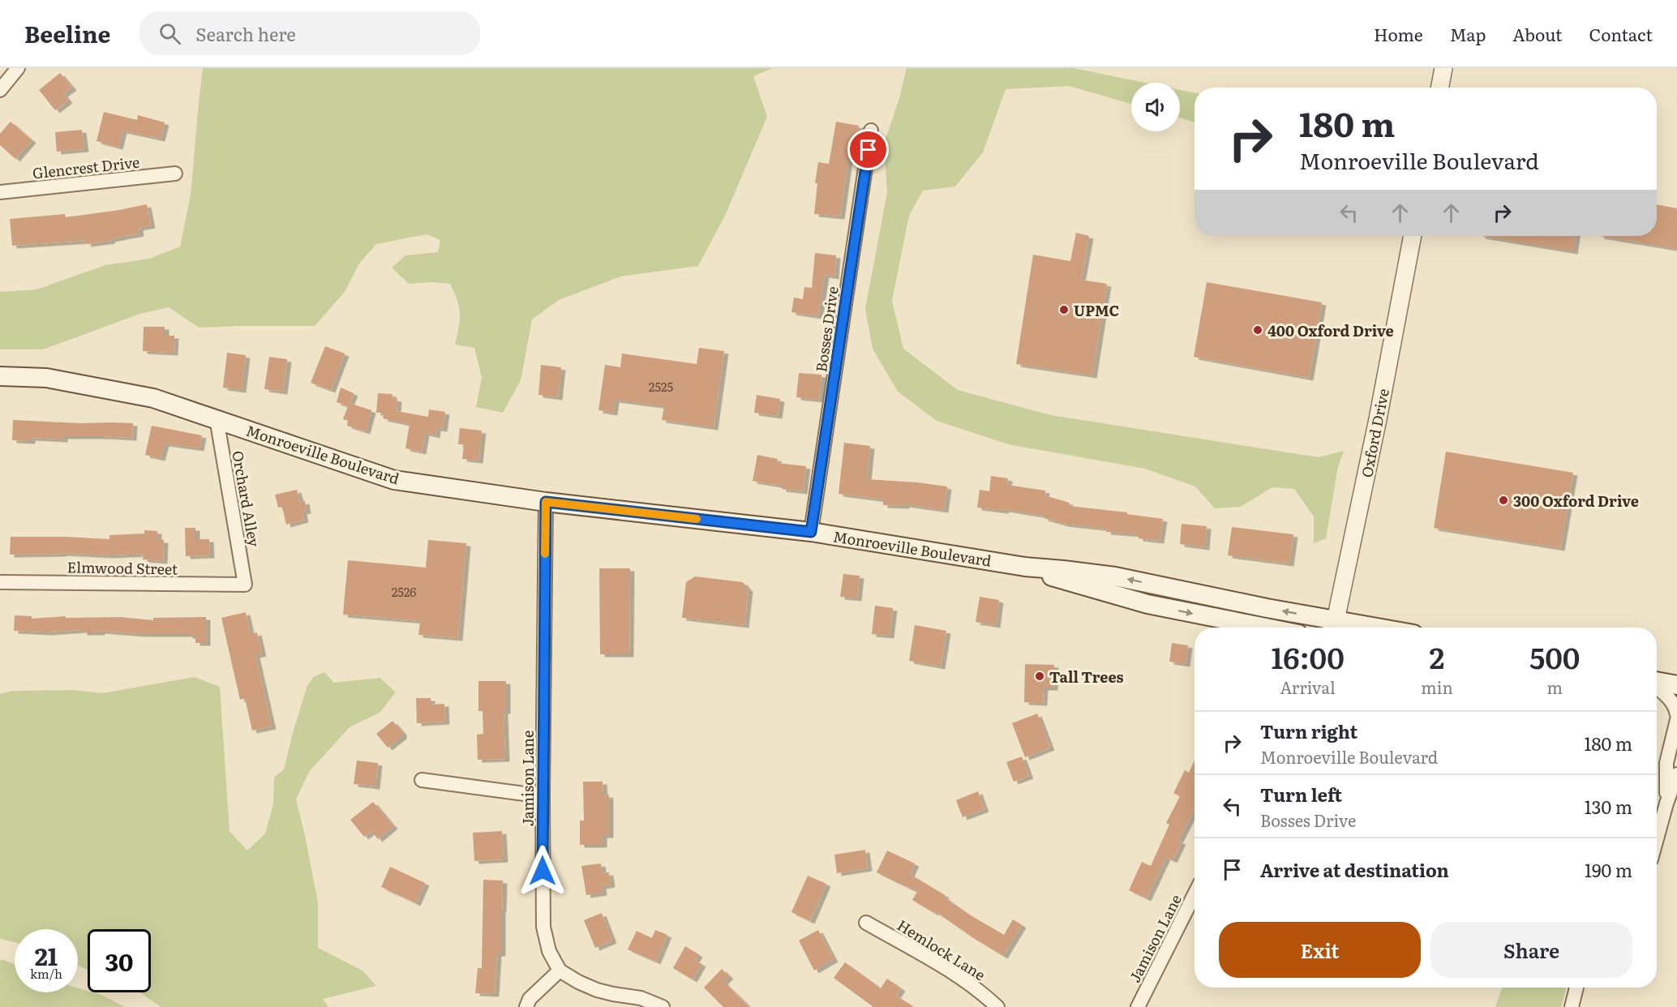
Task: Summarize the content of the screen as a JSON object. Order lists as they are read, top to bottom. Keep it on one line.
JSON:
{"streets":{"main road":["Monroeville Boulevard"],"street":["Glencrest Drive","Bosses Drive","Oxford Drive","Orchard Alley","Elmwood Street","Jamison Lane","Hemlock Lane"]},"crossings":[["Bosses Drive","Monroeville Boulevard"],["Oxford Drive","Monroeville Boulevard"],["Monroeville Boulevard","Orchard Alley"],["Monroeville Boulevard","Jamison Lane"],["Orchard Alley","Elmwood Street"]],"places":["UPMC","400 Oxford Drive","300 Oxford Drive","Tall Trees"],"house_numbers":["2525","2526"],"page":{"header":"Beeline","search":"Search here","nav":["Home","Map","About","Contact"],"turn":["180 m","Monroeville Boulevard"],"eta":["16:00","Arrival","2","min","500","m"],"list":[{"name":"Turn right","note":"Monroeville Boulevard","value":"180 m"},{"name":"Turn left","note":"Bosses Drive","value":"130 m"},{"name":"Arrive at destination","value":"190 m"}],"buttons":["Exit","Share"],"speed":"21 km/h","limit":"30"}}
